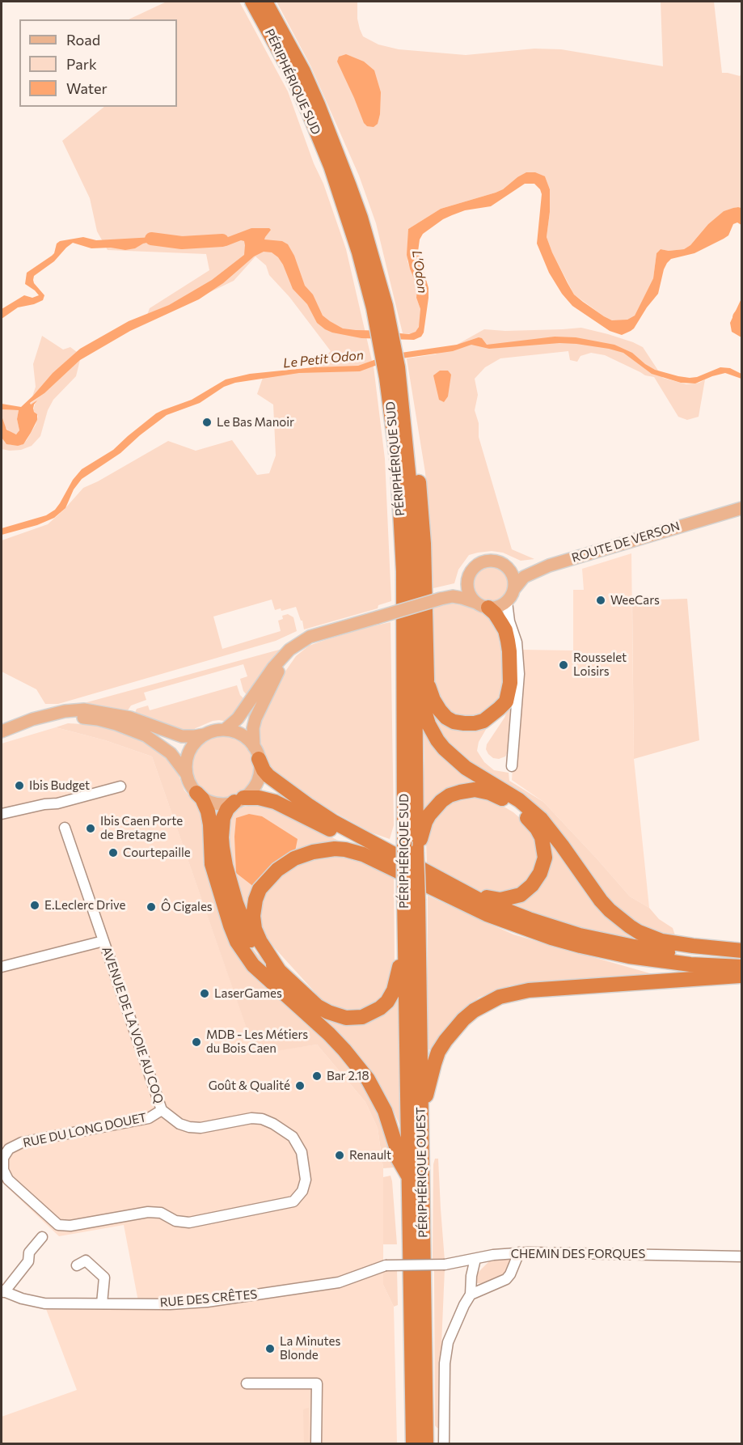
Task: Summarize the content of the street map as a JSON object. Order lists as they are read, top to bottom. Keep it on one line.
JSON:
{"streets":{"highway":["PÉRIPHÉRIQUE SUD","PÉRIPHÉRIQUE OUEST"],"main road":["ROUTE DE VERSON"],"street":["AVENUE DE LA VOIE AU COQ","RUE DU LONG DOUET","CHEMIN DES FORQUES","RUE DES CRÊTES"]},"crossings":[["PÉRIPHÉRIQUE SUD","PÉRIPHÉRIQUE OUEST"],["AVENUE DE LA VOIE AU COQ","RUE DU LONG DOUET"],["CHEMIN DES FORQUES","RUE DES CRÊTES"]],"water":["L'Odon","Le Petit Odon"],"places":["Le Bas Manoir","WeeCars","Rousselet Loisirs","Ibis Budget","Ibis Caen Porte de Bretagne","Courtepaille","E.Leclerc Drive","Ô Cigales","LaserGames","MDB - Les Métiers du Bois Caen","Bar 2.18","Goût & Qualité","Renault","La Minutes Blonde"],"legend":["Road","Park","Water"]}
